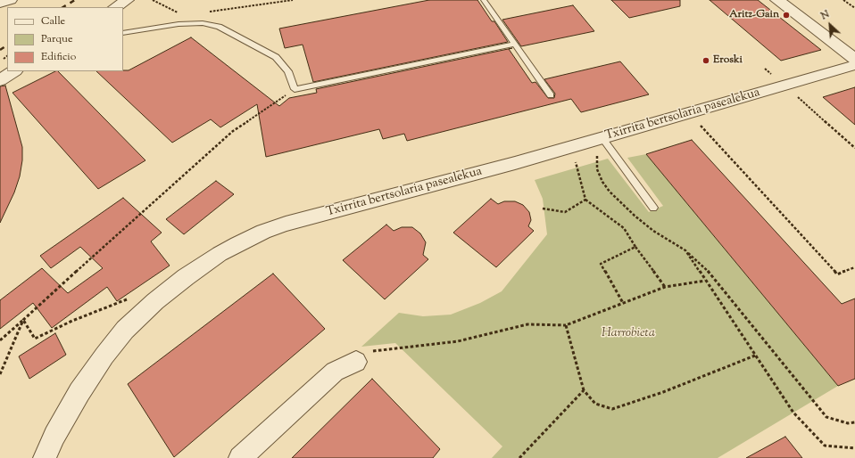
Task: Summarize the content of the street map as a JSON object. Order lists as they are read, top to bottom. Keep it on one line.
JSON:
{"streets":{"street":["Txirrita bertsolaria pasealekua"]},"parks":["Harrobieta"],"places":["Aritz-Gain","Eroski"],"legend":["Calle","Parque","Edificio"],"north":"top left"}
